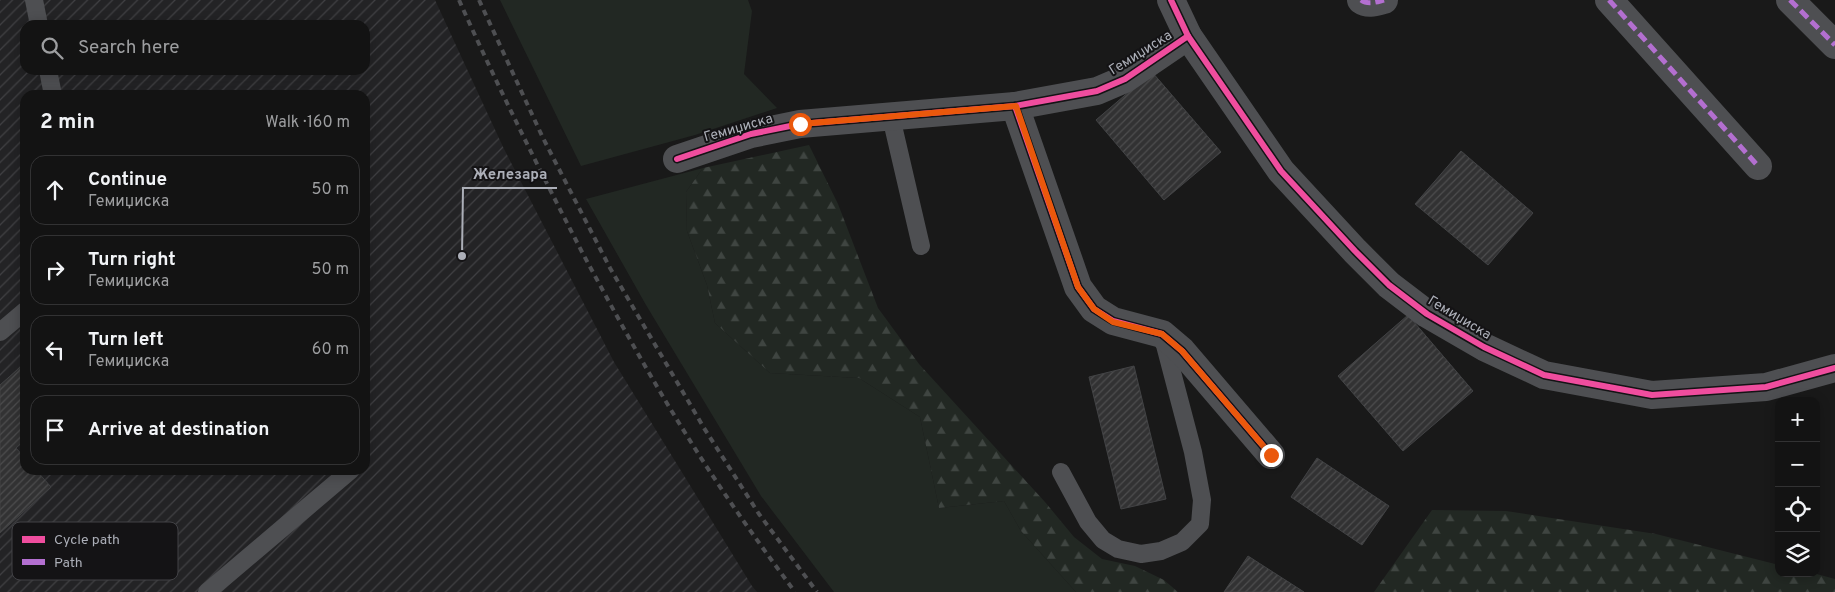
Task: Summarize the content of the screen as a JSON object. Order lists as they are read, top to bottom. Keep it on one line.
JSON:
{"streets":{"street":["Гемиџиска"]},"places":["Железара"],"legend":["Cycle path","Path"],"page":{"search":"Search here","heading":["2 min","Walk · 160 m"],"list":[["Continue","Гемиџиска","50 m"],["Turn right","Гемиџиска","50 m"],["Turn left","Гемиџиска","60 m"],"Arrive at destination"],"map_buttons":["+","−"]}}
